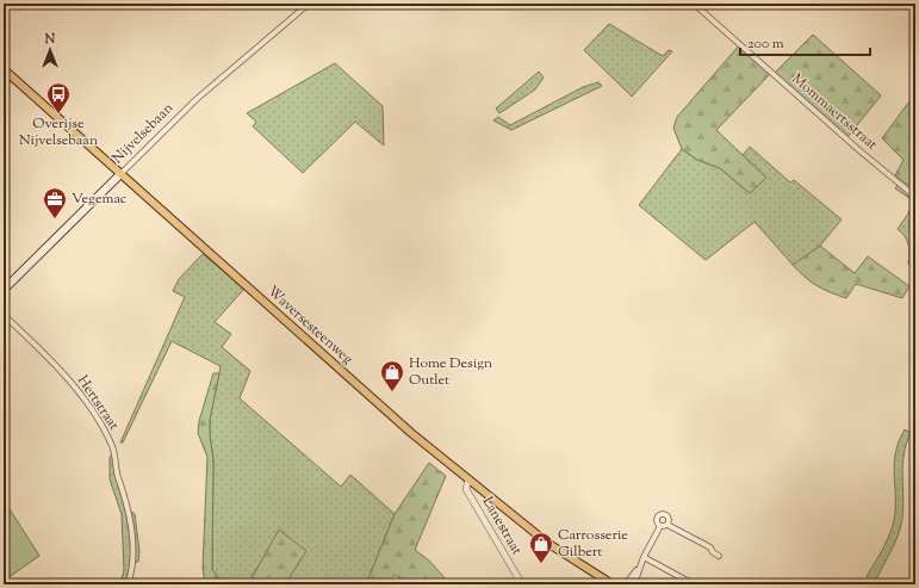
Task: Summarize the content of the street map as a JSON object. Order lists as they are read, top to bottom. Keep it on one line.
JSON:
{"streets":{"main road":["Nijvelsebaan","Waversesteenweg"],"street":["Mommaertsstraat","Hertstraat","Lanestraat"]},"crossings":[["Nijvelsebaan","Waversesteenweg"],["Waversesteenweg","Lanestraat"]],"places":{"bus stop":["Overijse Nijvelsebaan"],"office":["Vegemac"],"shop":["Home Design Outlet","Carrosserie Gilbert"]},"scale_bar":"200 m","north":"top"}
